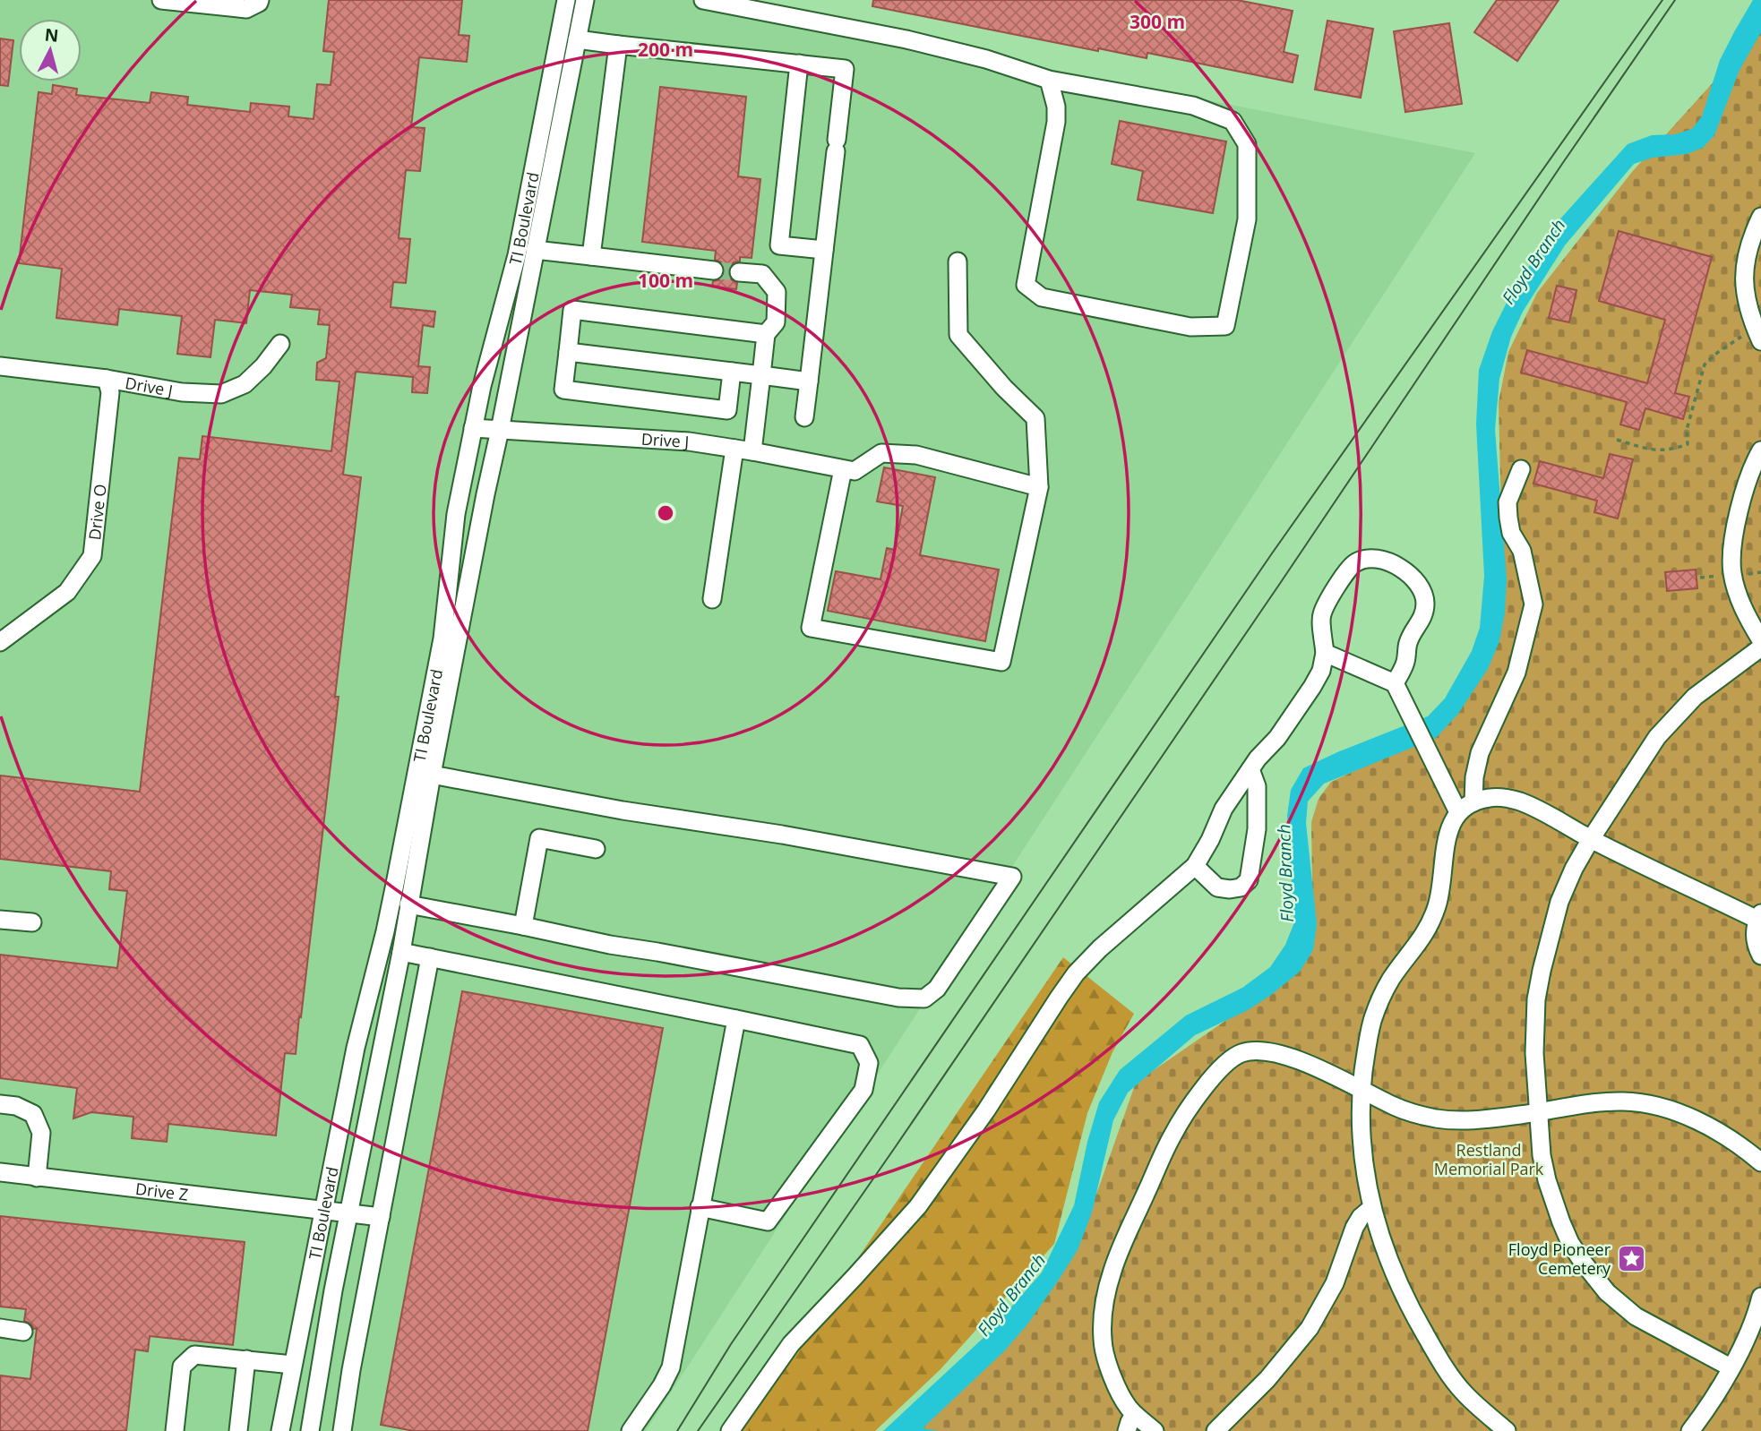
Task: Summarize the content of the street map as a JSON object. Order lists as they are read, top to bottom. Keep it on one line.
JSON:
{"streets":{"street":["TI Boulevard","Drive J","Drive O","Drive Z"]},"crossings":[["TI Boulevard","Drive J"],["TI Boulevard","Drive Z"],["Drive J","Drive O"]],"water":["Floyd Branch"],"parks":["Restland Memorial Park"],"places":{"place":["Floyd Pioneer Cemetery"]},"north":"top","rings":["300 m","200 m","100 m"]}
